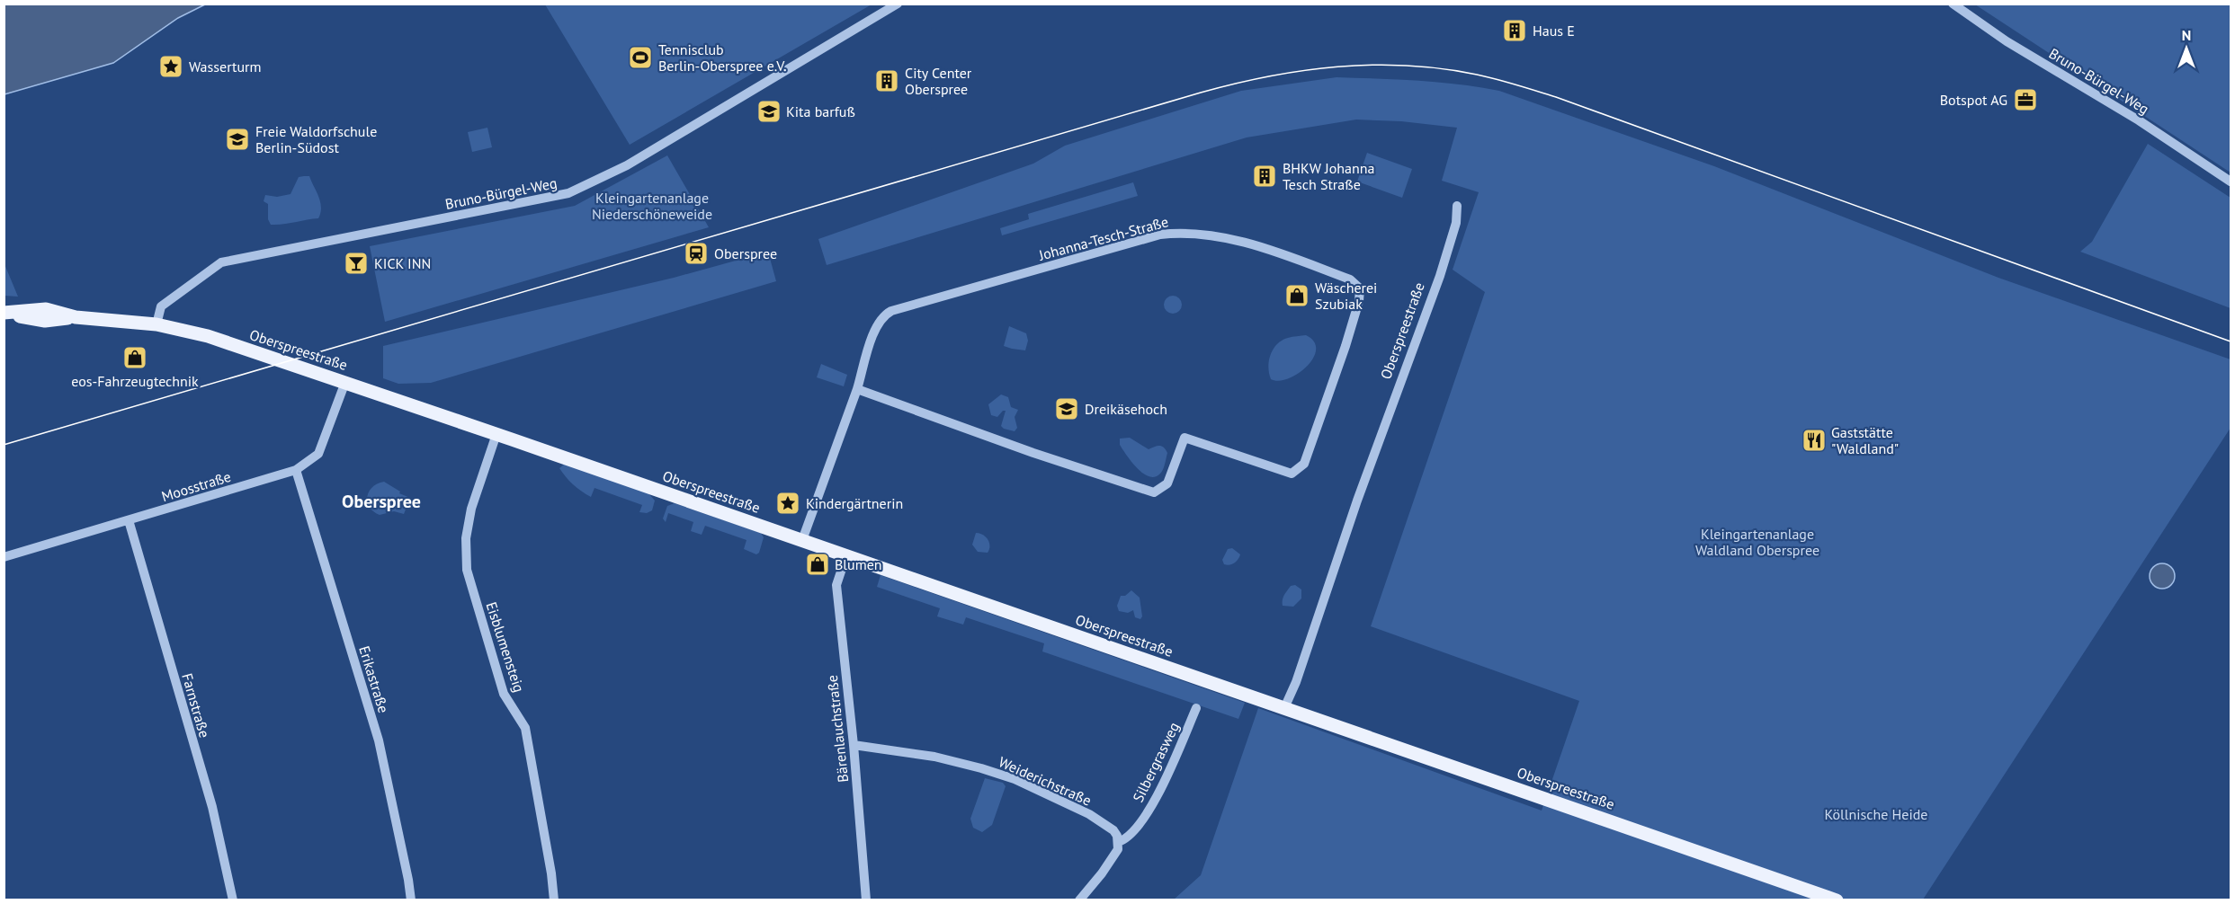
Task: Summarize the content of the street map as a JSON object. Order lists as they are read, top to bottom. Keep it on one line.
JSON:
{"streets":{"main road":["Oberspreestraße"],"street":["Bruno-Bürgel-Weg","Johanna-Tesch-Straße","Moosstraße","Eisblumensteig","Erikastraße","Farnstraße","Bärenlauchstraße","Silbergrasweg","Weiderichstraße"]},"crossings":[["Bruno-Bürgel-Weg","Oberspreestraße"],["Johanna-Tesch-Straße","Oberspreestraße"],["Oberspreestraße","Moosstraße"],["Oberspreestraße","Eisblumensteig"],["Oberspreestraße","Bärenlauchstraße"],["Moosstraße","Erikastraße"],["Moosstraße","Farnstraße"],["Bärenlauchstraße","Weiderichstraße"],["Silbergrasweg","Weiderichstraße"]],"districts":["Oberspree"],"parks":["Kleingartenanlage Niederschöneweide","Kleingartenanlage Waldland Oberspree","Köllnische Heide"],"places":{"building":["Haus E","City Center Oberspree","BHKW Johanna Tesch Straße"],"sports":["Tennisclub Berlin-Oberspree e.V."],"place":["Wasserturm","Kindergärtnerin"],"office":["Botspot AG"],"school or university":["Kita barfuß","Freie Waldorfschule Berlin-Südost","Dreikäsehoch"],"station":["Oberspree"],"bar":["KICK INN"],"shop":["Wäscherei Szubiak","eos-Fahrzeugtechnik","Blumen"],"restaurant":["Gaststätte \"Waldland\""]},"north":"top"}
